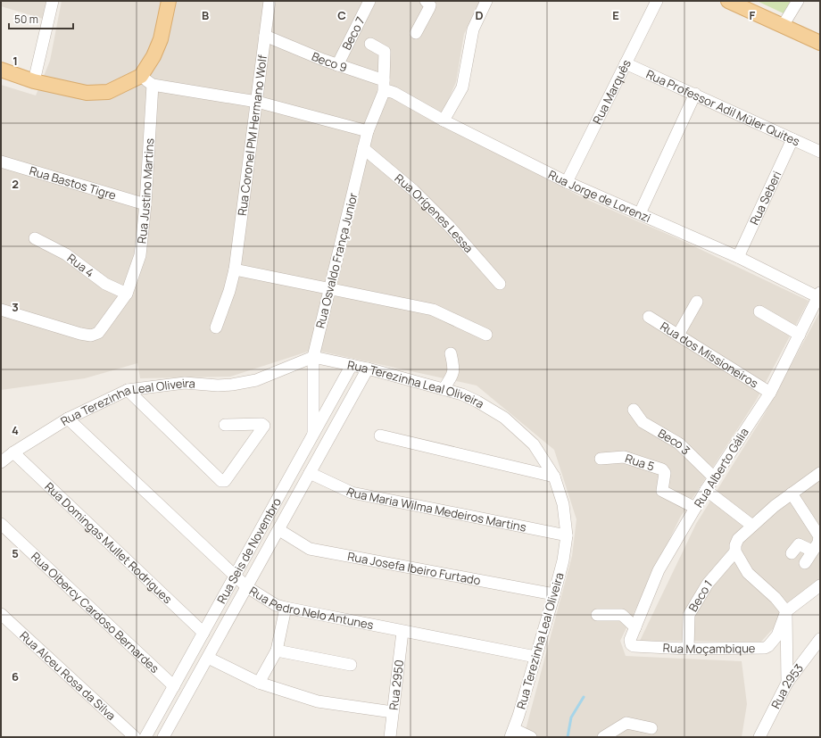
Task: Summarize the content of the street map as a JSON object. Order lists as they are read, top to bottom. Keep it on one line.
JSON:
{"streets":{"street":["Beco 7","Beco 9","Rua Marquês","Rua Professor Adil Müler Quites","Rua Coronel PM Hermano Wolf","Rua Bastos Tigre","Rua Justino Martins","Rua Jorge de Lorenzi","Rua Seberi","Rua Orígenes Lessa","Rua Osvaldo França Junior","Rua 4","Rua dos Missioneiros","Rua Terezinha Leal Oliveira","Beco 3","Rua 5","Rua Alberto Gália","Rua Maria Wilma Medeiros Martins","Rua Domingas Mullet Rodrigues","Rua Seis de Novembro","Rua Josefa Ibeiro Furtado","Beco 1","Rua Pedro Nelo Antunes","Rua Oibercy Cardoso Bernardes","Rua Moçambique","Rua Alceu Rosa da Silva","Rua 2950","Rua 2953"]},"crossings":[["Beco 7","Beco 9"],["Beco 9","Rua Coronel PM Hermano Wolf"],["Beco 9","Rua Jorge de Lorenzi"],["Beco 9","Rua Osvaldo França Junior"],["Rua Marquês","Rua Professor Adil Müler Quites"],["Rua Marquês","Rua Jorge de Lorenzi"],["Rua Professor Adil Müler Quites","Rua Seberi"],["Rua Bastos Tigre","Rua Justino Martins"],["Rua Justino Martins","Rua 4"],["Rua Jorge de Lorenzi","Rua Seberi"],["Rua Jorge de Lorenzi","Rua Osvaldo França Junior"],["Rua Jorge de Lorenzi","Rua Alberto Gália"],["Rua Orígenes Lessa","Rua Osvaldo França Junior"],["Rua Osvaldo França Junior","Rua Terezinha Leal Oliveira"],["Rua Osvaldo França Junior","Rua Seis de Novembro"],["Rua dos Missioneiros","Rua Alberto Gália"],["Rua Terezinha Leal Oliveira","Rua Maria Wilma Medeiros Martins"],["Rua Terezinha Leal Oliveira","Rua Domingas Mullet Rodrigues"],["Rua Terezinha Leal Oliveira","Rua Seis de Novembro"],["Rua Terezinha Leal Oliveira","Rua Josefa Ibeiro Furtado"],["Rua Terezinha Leal Oliveira","Rua Pedro Nelo Antunes"],["Beco 3","Rua Alberto Gália"],["Rua 5","Rua Alberto Gália"],["Rua Alberto Gália","Rua Moçambique"],["Rua Maria Wilma Medeiros Martins","Rua Seis de Novembro"],["Rua Domingas Mullet Rodrigues","Rua Seis de Novembro"],["Rua Seis de Novembro","Rua Josefa Ibeiro Furtado"],["Rua Seis de Novembro","Rua Pedro Nelo Antunes"],["Rua Seis de Novembro","Rua Oibercy Cardoso Bernardes"],["Beco 1","Rua Moçambique"],["Rua Pedro Nelo Antunes","Rua 2950"]],"scale_bar":"50 m","grid":{"columns":["B","C","D","E","F"],"rows":["1","2","3","4","5","6"]}}
